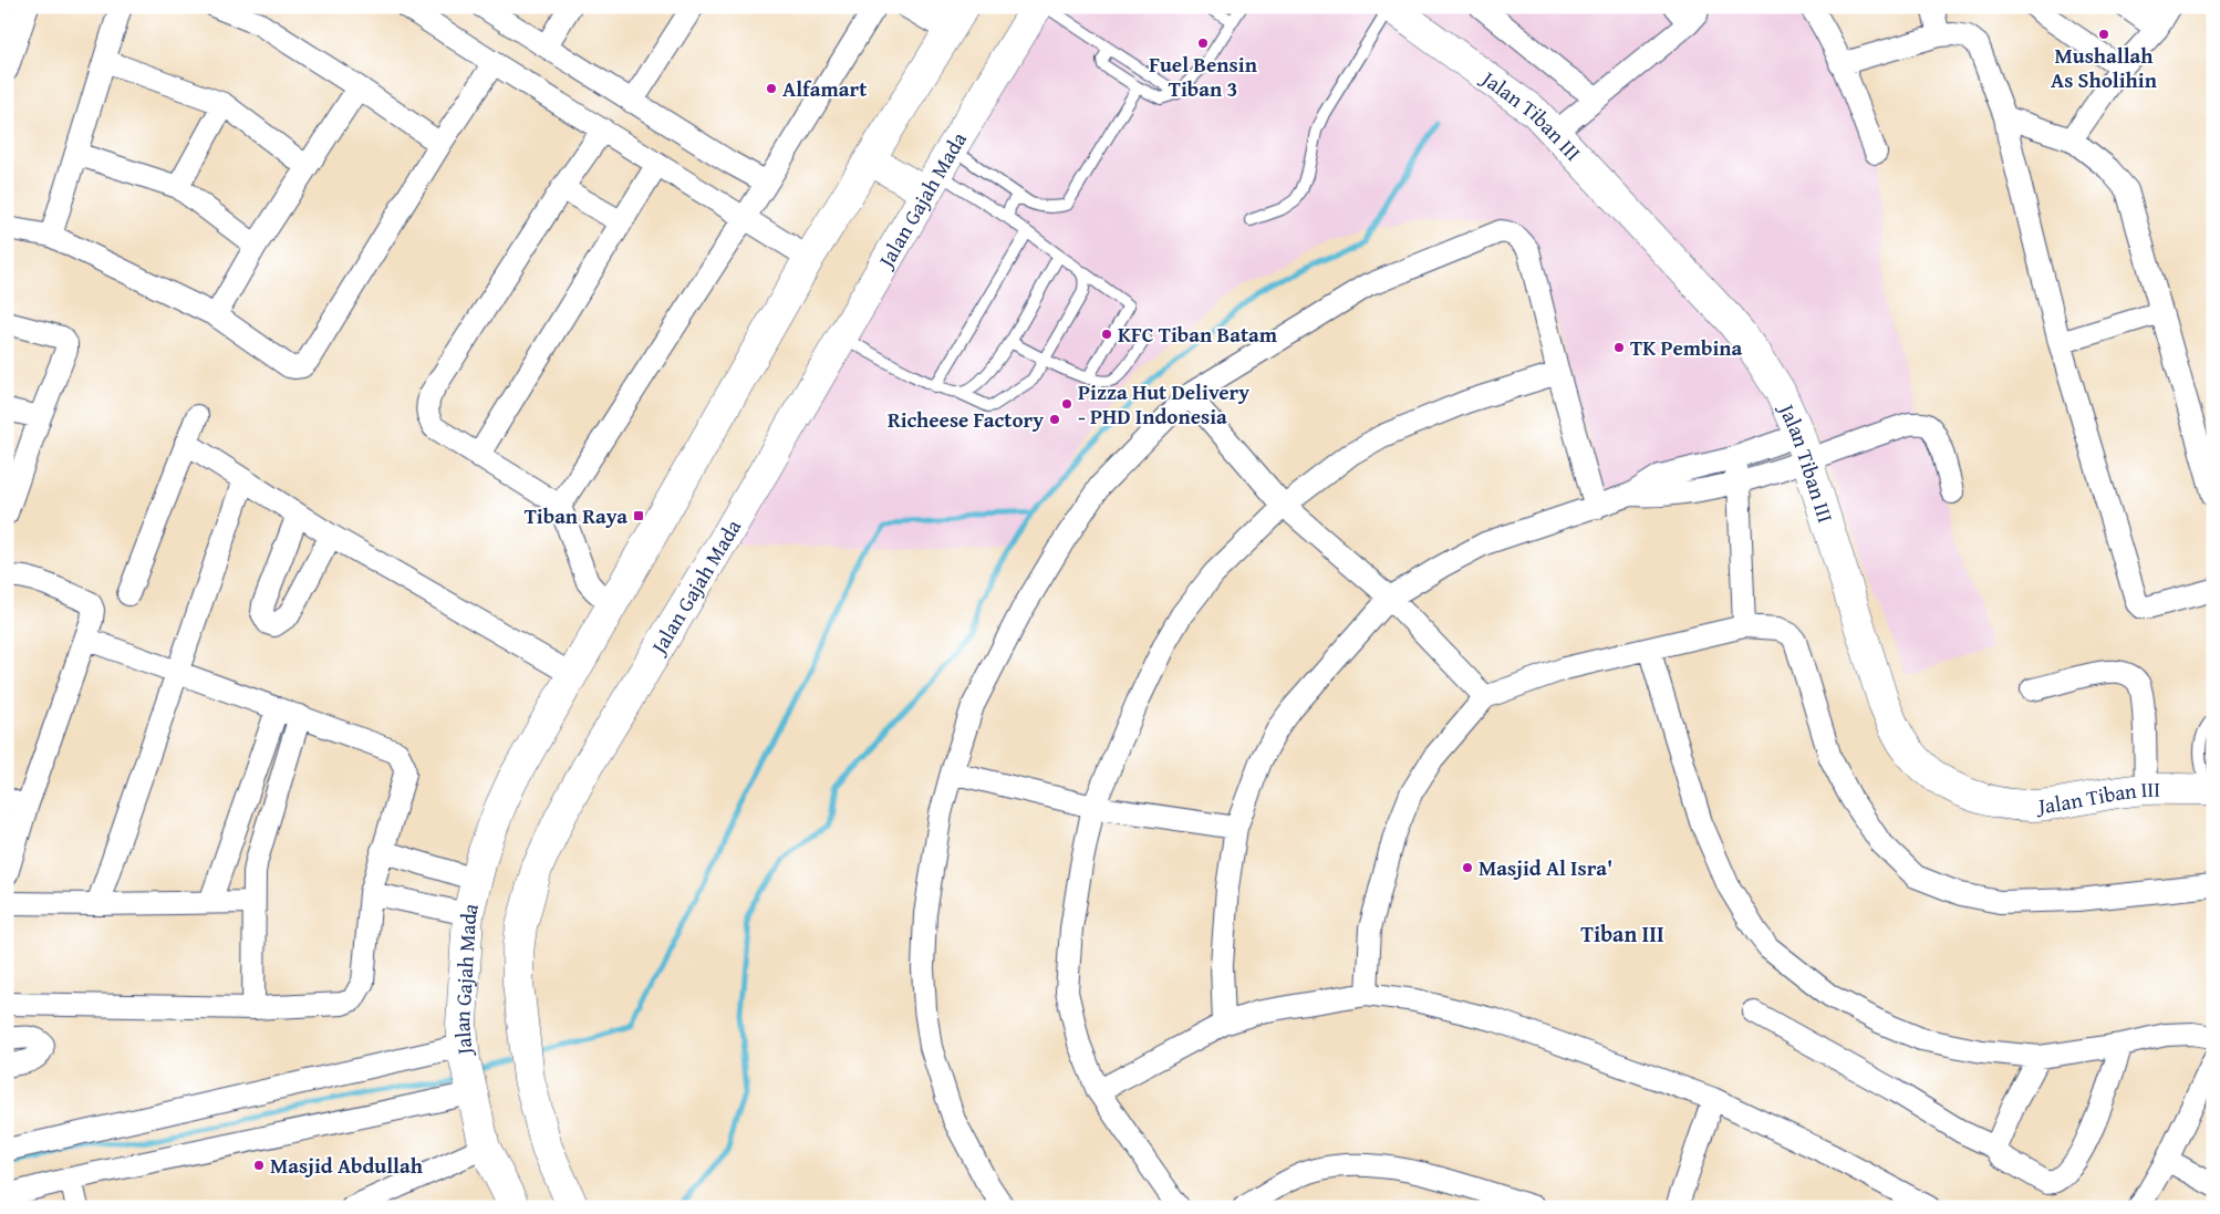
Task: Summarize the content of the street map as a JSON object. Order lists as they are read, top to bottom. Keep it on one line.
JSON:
{"streets":{"main road":["Jalan Tiban III","Jalan Gajah Mada"]},"districts":["Tiban III"],"places":{"other":["Mushallah As Sholihin","Fuel Bensin Tiban 3","Alfamart","KFC Tiban Batam","TK Pembina","Pizza Hut Delivery - PHD Indonesia","Richeese Factory","Masjid Al Isra'","Masjid Abdullah"],"transit":["Tiban Raya"]}}
